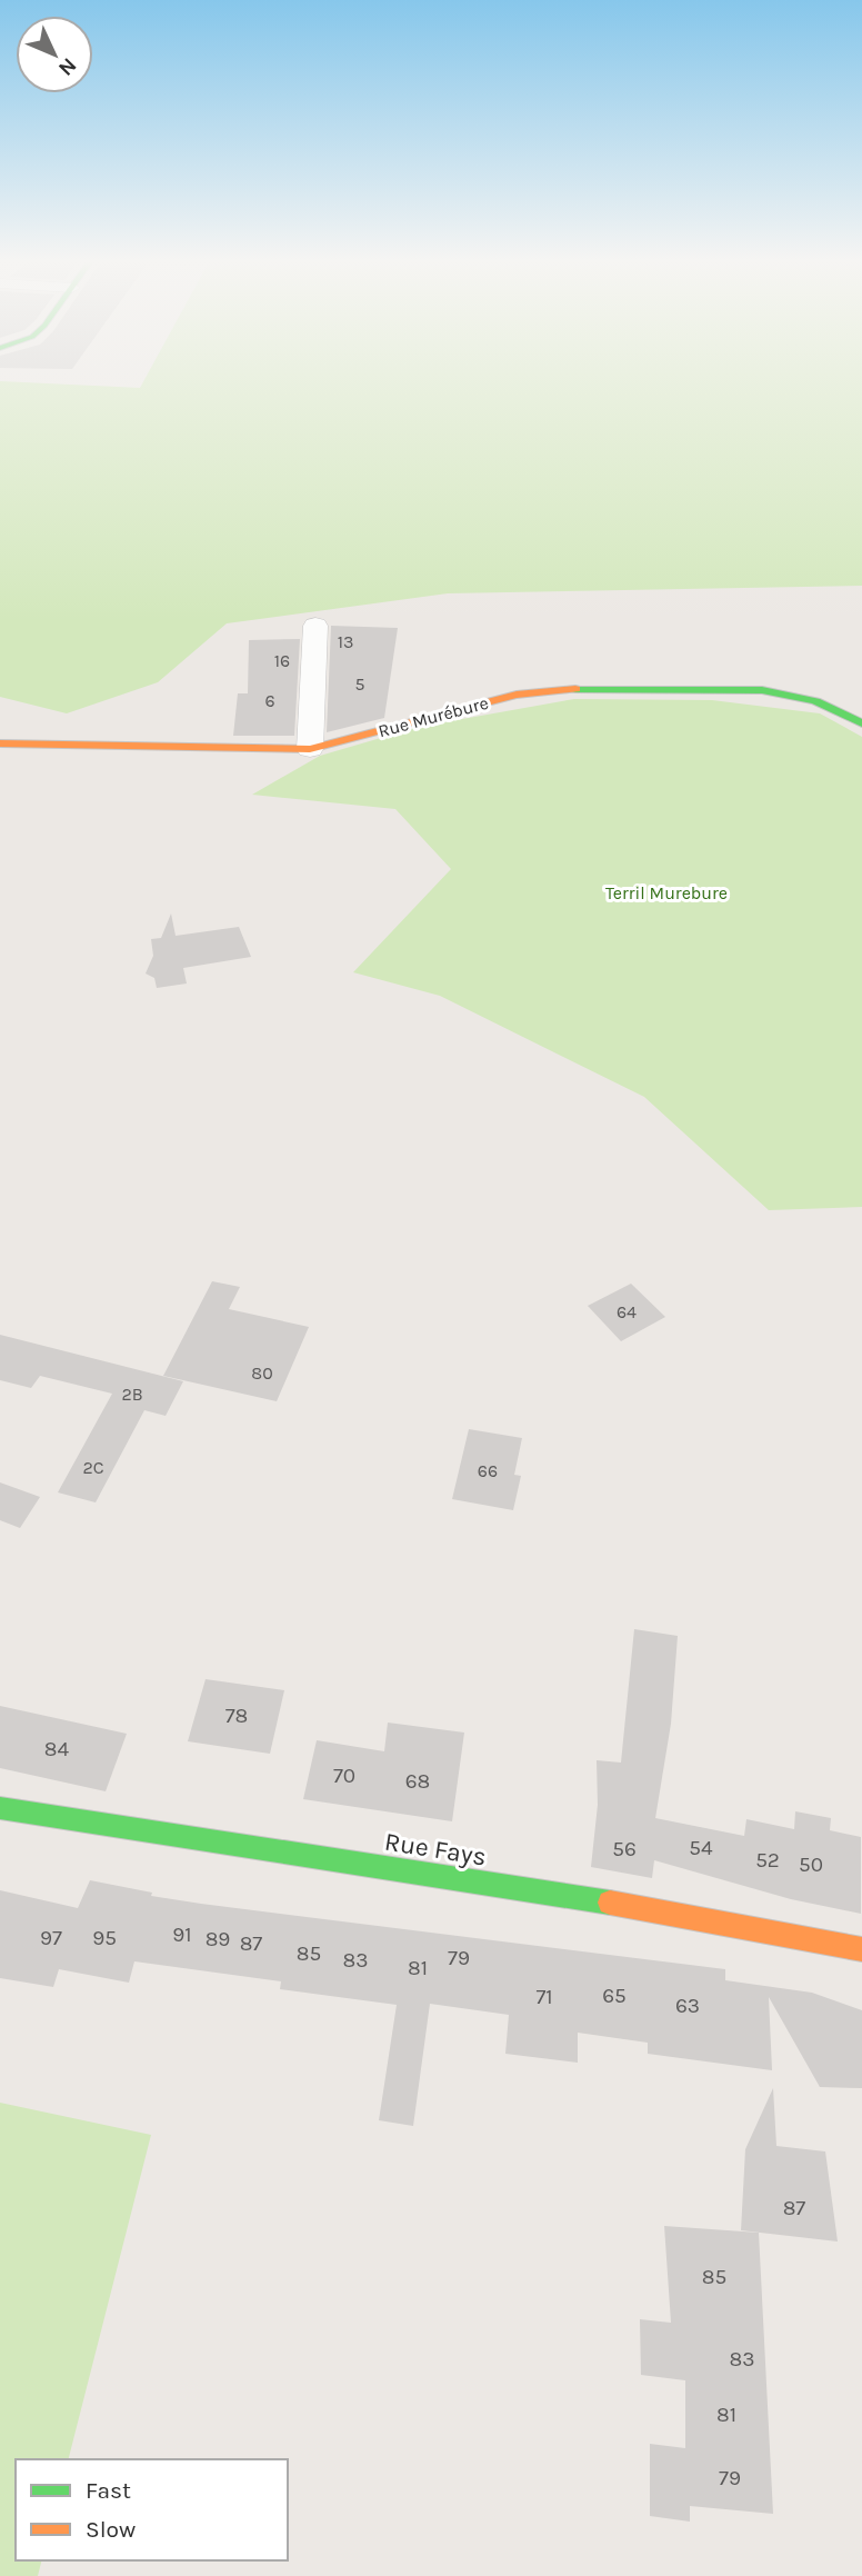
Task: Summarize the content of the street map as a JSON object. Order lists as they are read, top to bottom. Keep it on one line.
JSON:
{"streets":{"street":["Rue Murébure","Rue Fays"]},"parks":["Terril Murebure"],"house_numbers":["13","16","5","6","64","80","2B","2C","66","78","84","70","68","54","56","52","50","91","97","95","89","87","85","79","83","81","65","71","63","87","85","83","81","79"],"legend":["Fast","Slow"],"north":"bottom right"}
